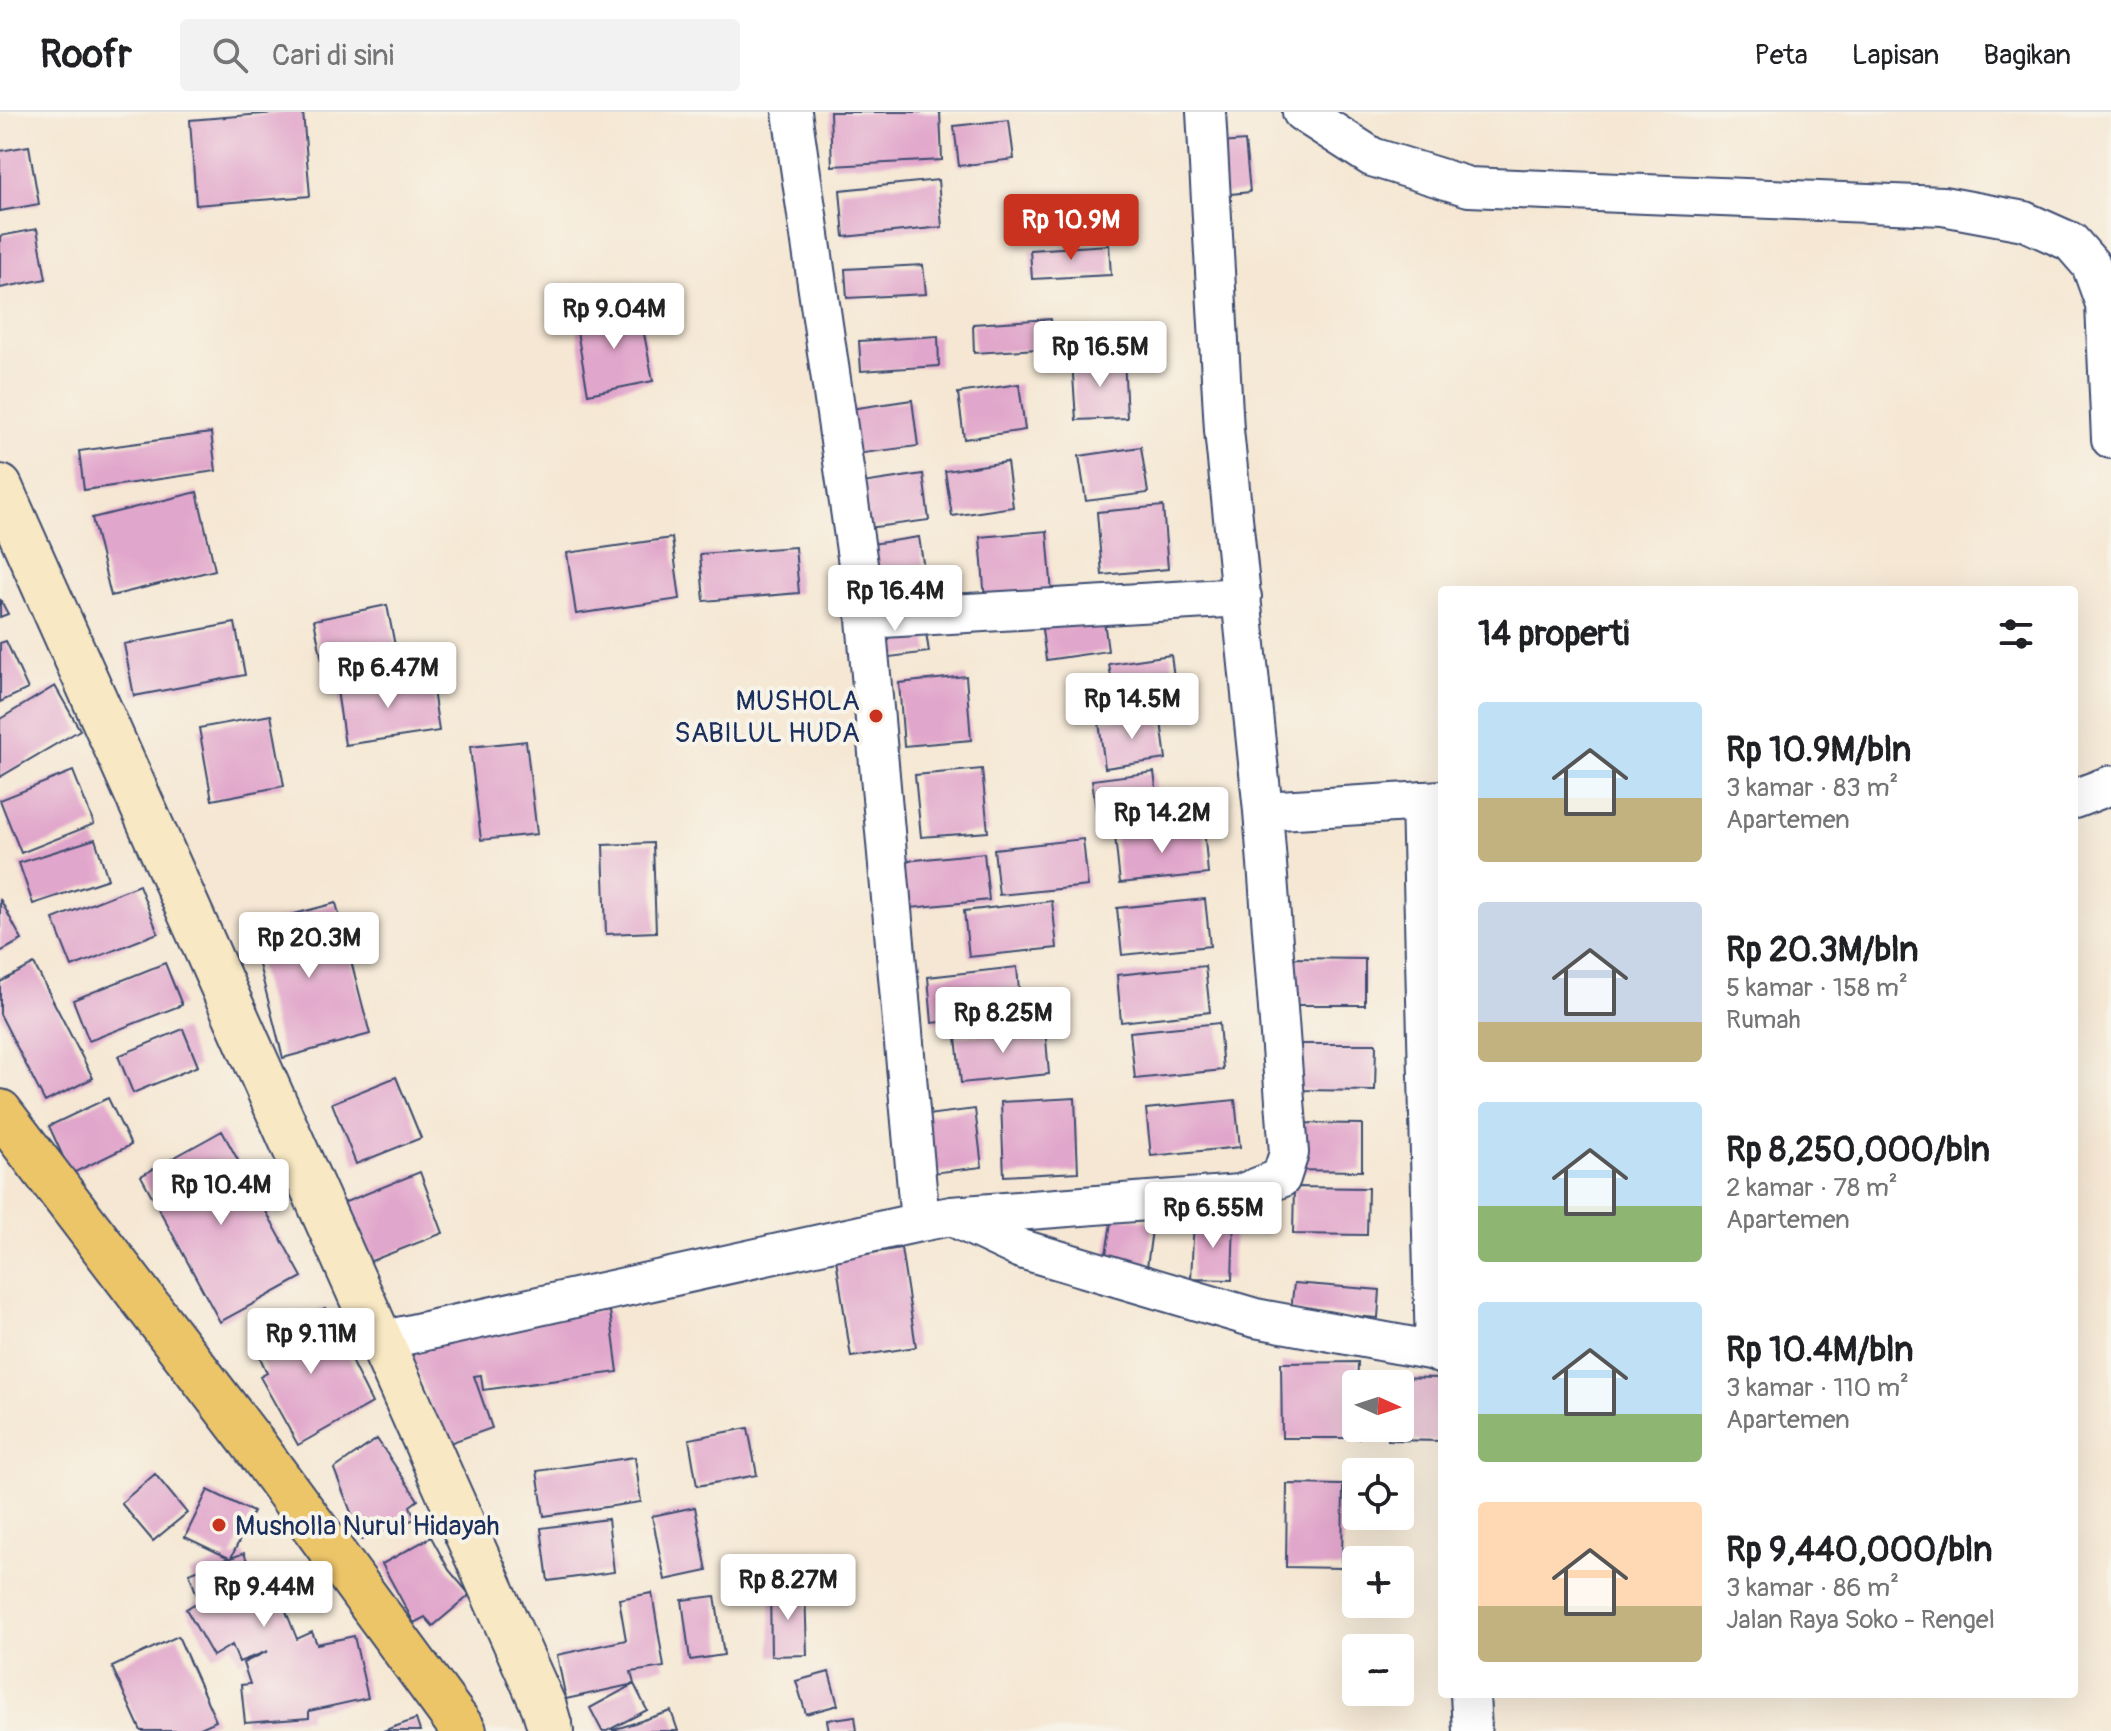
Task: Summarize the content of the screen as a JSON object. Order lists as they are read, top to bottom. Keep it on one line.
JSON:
{"places":["MUSHOLA SABILUL HUDA","Musholla Nurul Hidayah"],"north":"right","page":{"header":"Roofr","search":"Cari di sini","nav":["Peta","Lapisan","Bagikan"],"price":["Rp 10.9M","Rp 9.04M","Rp 16.5M","Rp 16.4M","Rp 6.47M","Rp 14.5M","Rp 14.2M","Rp 20.3M","Rp 8.25M","Rp 10.4M","Rp 6.55M","Rp 9.11M","Rp 8.27M","Rp 9.44M"],"heading":"14 properti","list":[{"name":"Rp 10.9M/bln","note":"3 kamar · 83 m² · Apartemen"},{"name":"Rp 20.3M/bln","note":"5 kamar · 158 m² · Rumah"},{"name":"Rp 8,250,000/bln","note":"2 kamar · 78 m² · Apartemen"},{"name":"Rp 10.4M/bln","note":"3 kamar · 110 m² · Apartemen"},{"name":"Rp 9,440,000/bln","note":"3 kamar · 86 m² · Jalan Raya Soko - Rengel"}],"map_buttons":["+","−"]}}
